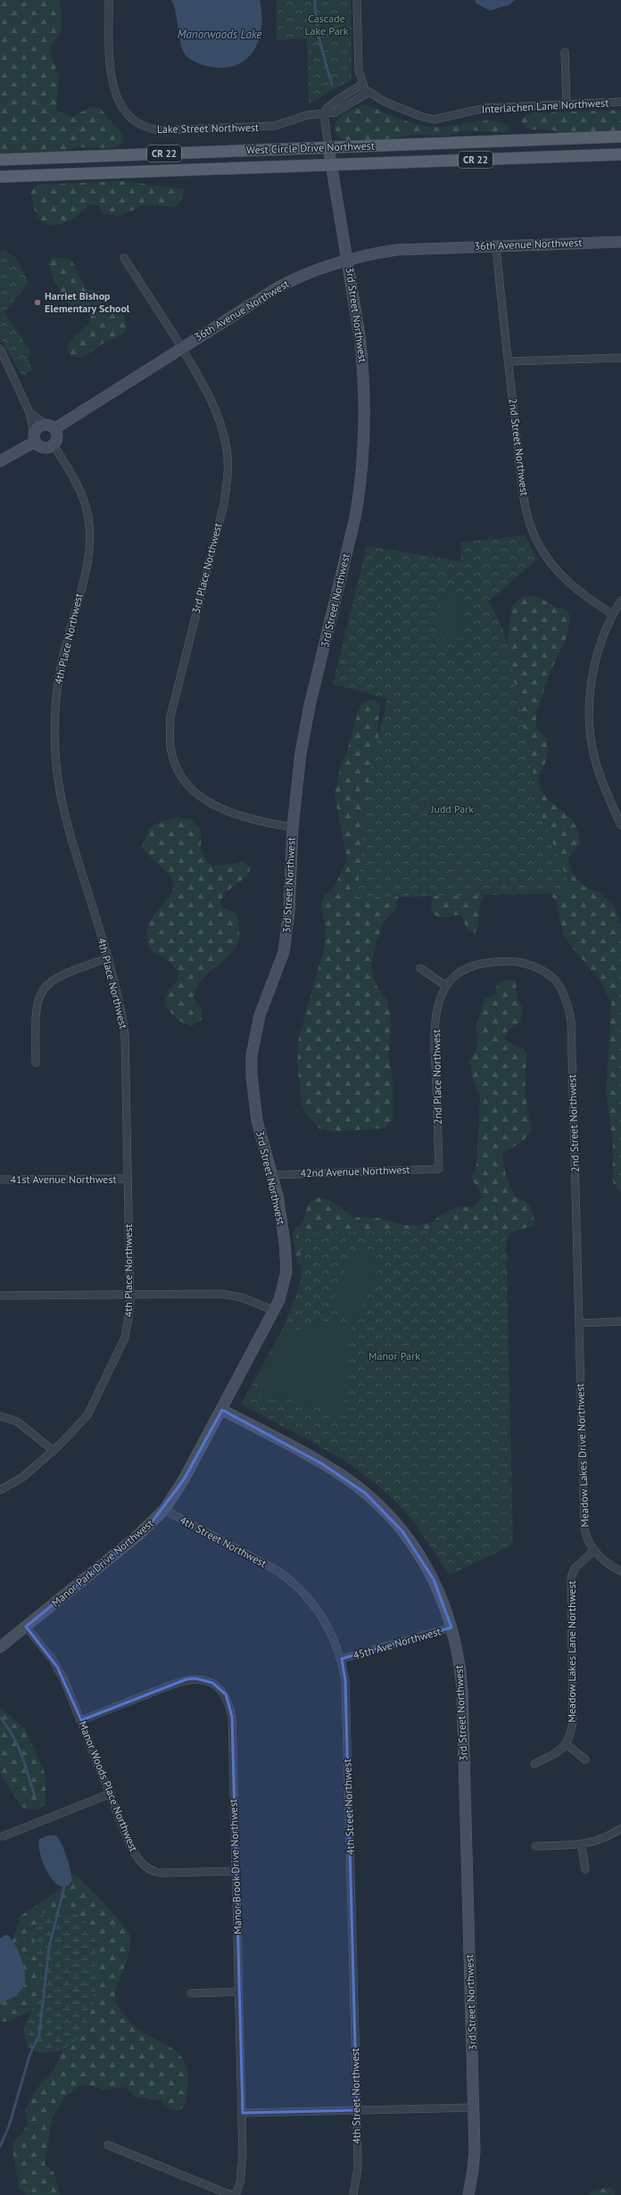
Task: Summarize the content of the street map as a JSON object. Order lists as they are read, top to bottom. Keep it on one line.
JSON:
{"streets":{"main road":["West Circle Drive Northwest","CR 22"],"street":["Interlachen Lane Northwest","Lake Street Northwest","36th Avenue Northwest","3rd Street Northwest","2nd Street Northwest","3rd Place Northwest","4th Place Northwest","2nd Place Northwest","42nd Avenue Northwest","41st Avenue Northwest","Meadow Lakes Drive Northwest","4th Street Northwest","Manor Park Drive Northwest","45th Ave Northwest","Meadow Lakes Lane Northwest","Manor Woods Place Northwest","Manor Brook Drive Northwest"]},"crossings":[["Lake Street Northwest","3rd Street Northwest"],["West Circle Drive Northwest","3rd Street Northwest"],["36th Avenue Northwest","3rd Street Northwest"],["36th Avenue Northwest","2nd Street Northwest"],["36th Avenue Northwest","3rd Place Northwest"],["36th Avenue Northwest","4th Place Northwest"],["3rd Street Northwest","3rd Place Northwest"],["3rd Street Northwest","42nd Avenue Northwest"],["3rd Street Northwest","Manor Park Drive Northwest"],["3rd Street Northwest","45th Ave Northwest"],["2nd Street Northwest","2nd Place Northwest"],["2nd Street Northwest","Meadow Lakes Drive Northwest"],["4th Place Northwest","41st Avenue Northwest"],["2nd Place Northwest","42nd Avenue Northwest"],["Meadow Lakes Drive Northwest","Meadow Lakes Lane Northwest"],["4th Street Northwest","Manor Park Drive Northwest"],["4th Street Northwest","45th Ave Northwest"],["Manor Park Drive Northwest","Manor Woods Place Northwest"],["Manor Woods Place Northwest","Manor Brook Drive Northwest"]],"water":["Manorwoods Lake"],"parks":["Cascade Lake Park","Judd Park","Manor Park"],"places":["Harriet Bishop Elementary School"]}
